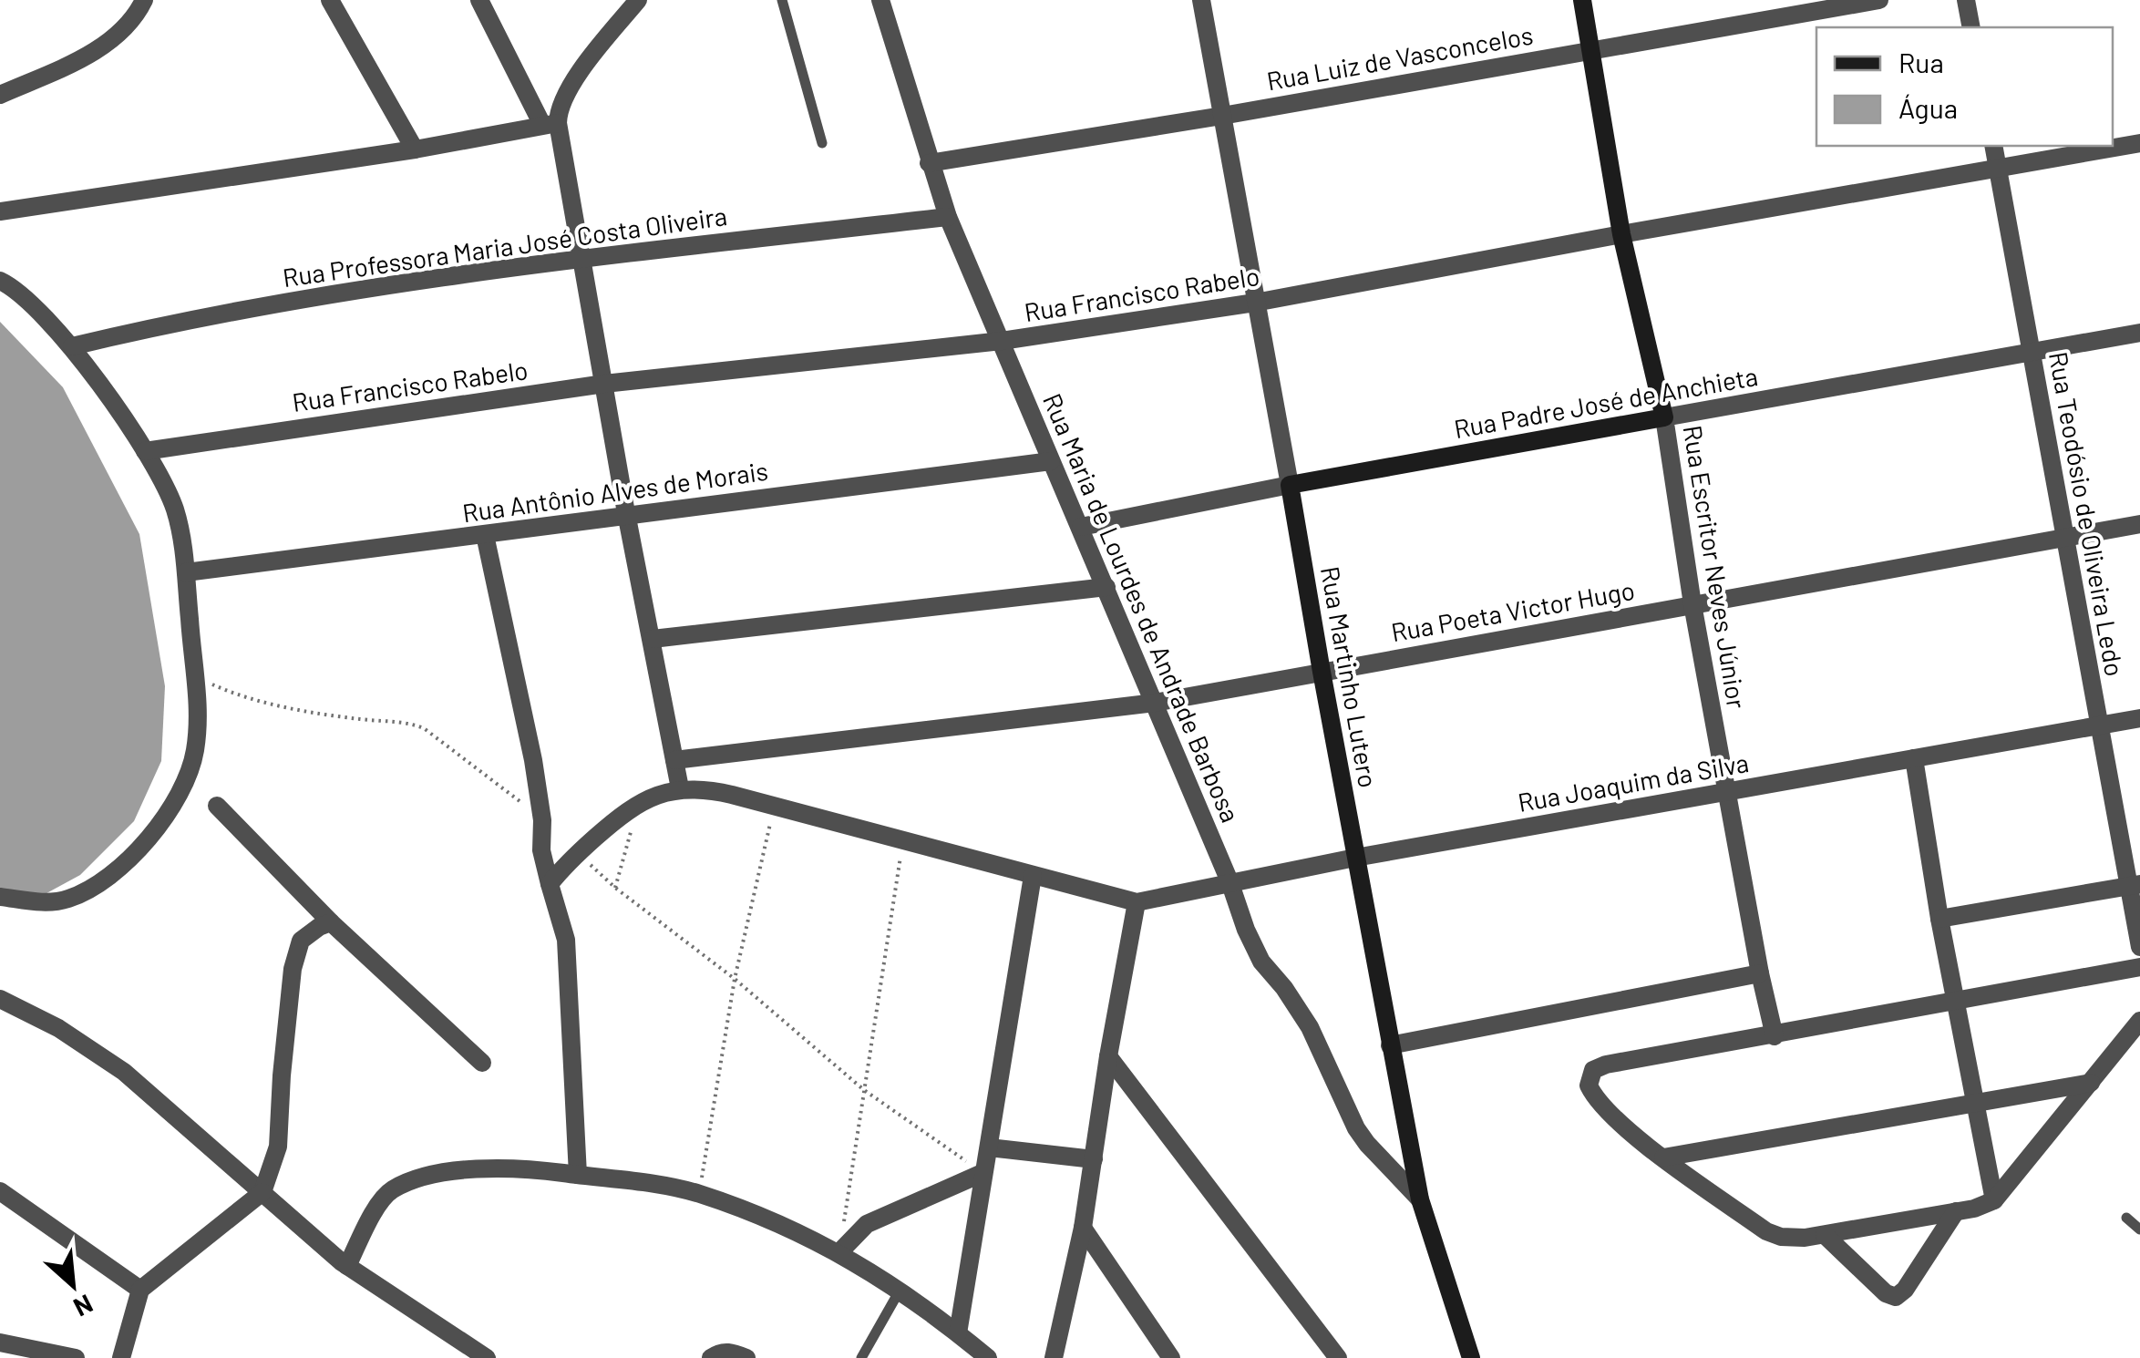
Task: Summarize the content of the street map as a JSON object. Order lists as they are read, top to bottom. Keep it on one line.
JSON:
{"streets":{"street":["Rua Luiz de Vasconcelos","Rua Professora Maria José Costa Oliveira","Rua Francisco Rabelo","Rua Padre José de Anchieta","Rua Antônio Alves de Morais","Rua Teodósio de Oliveira Ledo","Rua Escritor Neves Júnior","Rua Maria de Lourdes de Andrade Barbosa","Rua Poeta Victor Hugo","Rua Martinho Lutero","Rua Joaquim da Silva"]},"crossings":[["Rua Luiz de Vasconcelos","Rua Escritor Neves Júnior"],["Rua Luiz de Vasconcelos","Rua Maria de Lourdes de Andrade Barbosa"],["Rua Luiz de Vasconcelos","Rua Martinho Lutero"],["Rua Professora Maria José Costa Oliveira","Rua Maria de Lourdes de Andrade Barbosa"],["Rua Francisco Rabelo","Rua Teodósio de Oliveira Ledo"],["Rua Francisco Rabelo","Rua Escritor Neves Júnior"],["Rua Francisco Rabelo","Rua Maria de Lourdes de Andrade Barbosa"],["Rua Francisco Rabelo","Rua Martinho Lutero"],["Rua Padre José de Anchieta","Rua Teodósio de Oliveira Ledo"],["Rua Padre José de Anchieta","Rua Escritor Neves Júnior"],["Rua Padre José de Anchieta","Rua Maria de Lourdes de Andrade Barbosa"],["Rua Padre José de Anchieta","Rua Martinho Lutero"],["Rua Antônio Alves de Morais","Rua Maria de Lourdes de Andrade Barbosa"],["Rua Teodósio de Oliveira Ledo","Rua Poeta Victor Hugo"],["Rua Teodósio de Oliveira Ledo","Rua Joaquim da Silva"],["Rua Escritor Neves Júnior","Rua Poeta Victor Hugo"],["Rua Escritor Neves Júnior","Rua Joaquim da Silva"],["Rua Maria de Lourdes de Andrade Barbosa","Rua Poeta Victor Hugo"],["Rua Maria de Lourdes de Andrade Barbosa","Rua Martinho Lutero"],["Rua Maria de Lourdes de Andrade Barbosa","Rua Joaquim da Silva"],["Rua Poeta Victor Hugo","Rua Martinho Lutero"],["Rua Martinho Lutero","Rua Joaquim da Silva"]],"legend":["Rua","Água"],"north":"bottom right"}
